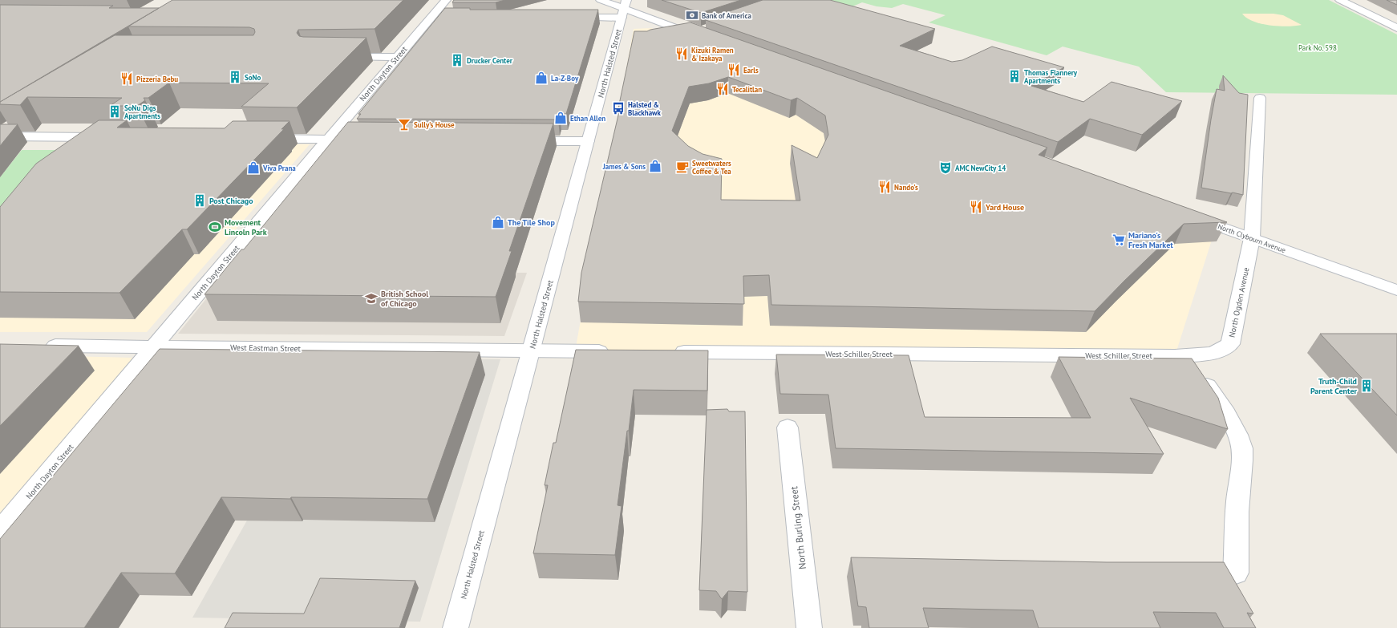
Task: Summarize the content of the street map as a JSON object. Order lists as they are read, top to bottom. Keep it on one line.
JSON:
{"streets":{"street":["North Halsted Street","North Dayton Street","North Clybourn Avenue","North Ogden Avenue","West Eastman Street","West Schiller Street","North Burling Street"]},"crossings":[["North Halsted Street","West Eastman Street"],["North Dayton Street","West Eastman Street"],["North Clybourn Avenue","North Ogden Avenue"],["North Ogden Avenue","West Schiller Street"]],"parks":["Park No. 598"],"places":{"bank":["Bank of America"],"restaurant":["Kizuki Ramen & Izakaya","Earls","Pizzeria Bebu","Tecalitlan","Nando's","Yard House"],"building":["Drucker Center","Thomas Flannery Apartments","SoNo","SoNu Digs Apartments","Post Chicago","Truth-Child Parent Center"],"shop":["La-Z-Boy","Ethan Allen","James & Sons","Viva Prana","The Tile Shop"],"bus stop":["Halsted & Blackhawk"],"bar":["Sully’s House"],"cafe":["Sweetwaters Coffee & Tea"],"theatre":["AMC NewCity 14"],"sports":["Movement Lincoln Park"],"supermarket":["Mariano's Fresh Market"],"school or university":["British School of Chicago"]}}
